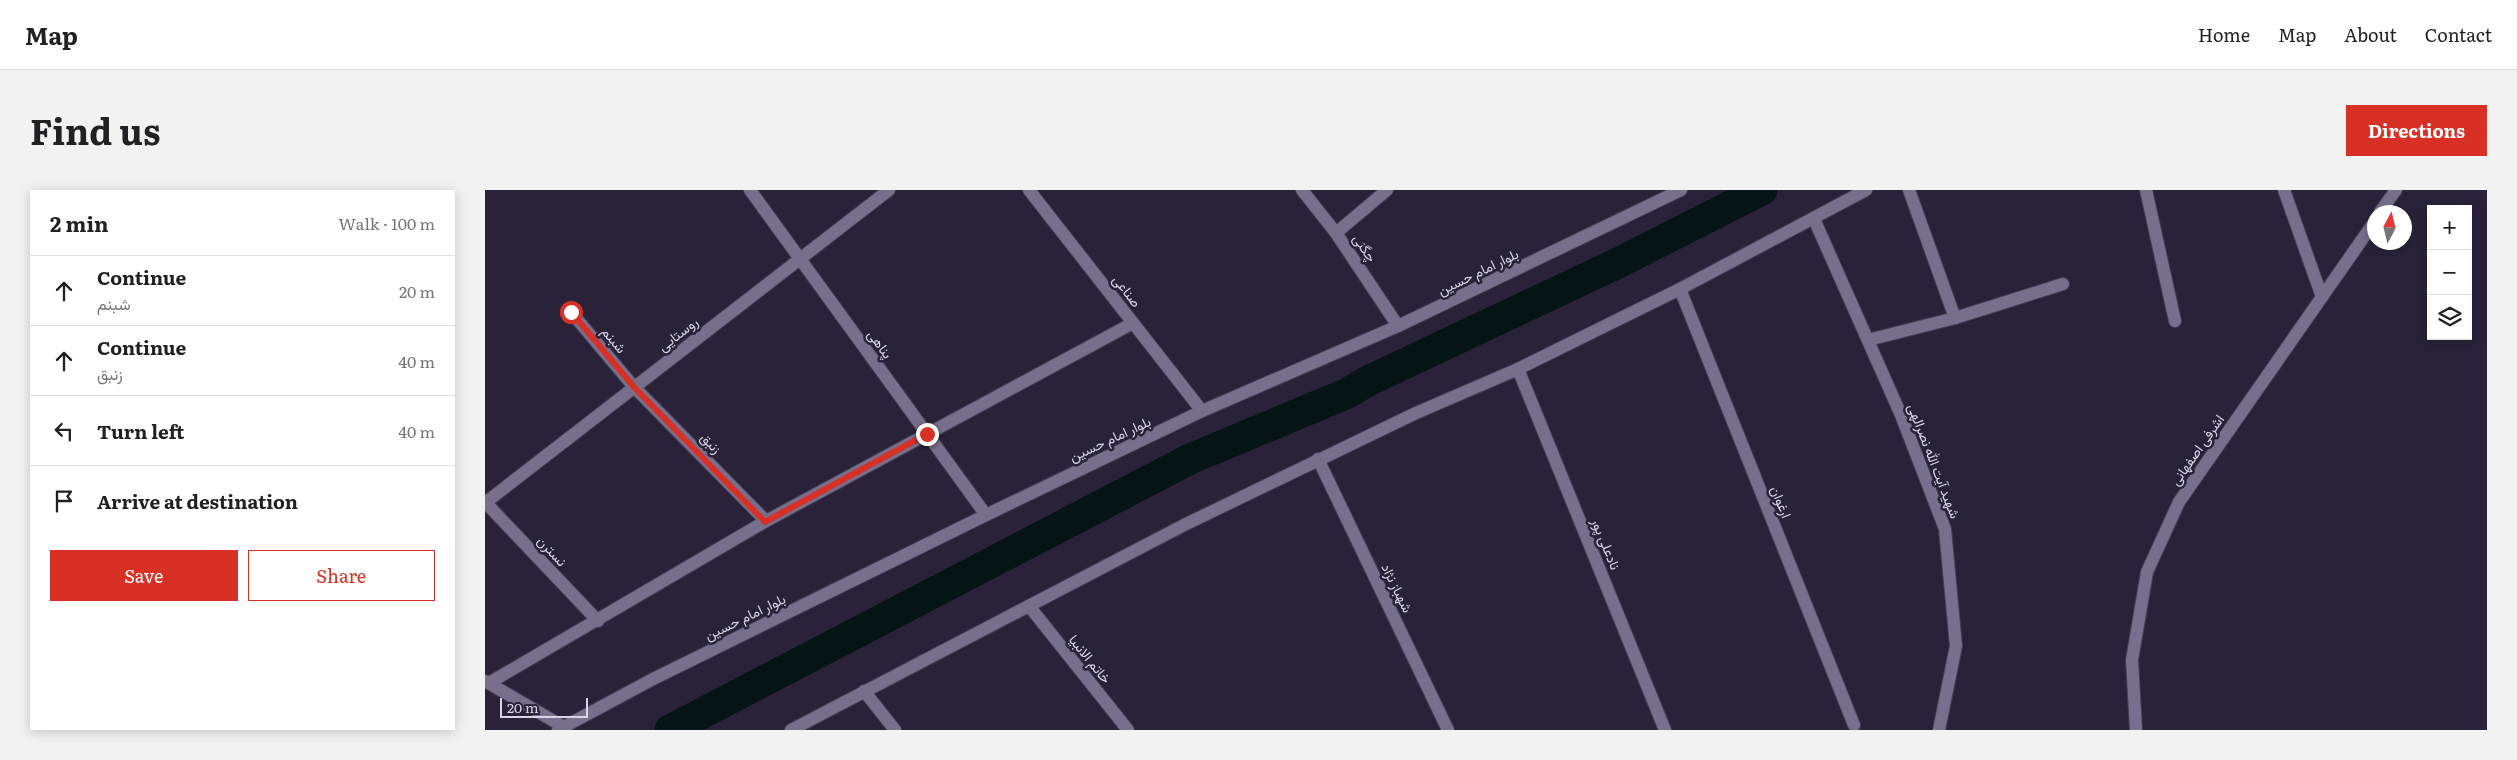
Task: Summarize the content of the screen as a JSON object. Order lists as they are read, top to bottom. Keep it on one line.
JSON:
{"streets":{"street":["چگنی","بلوار امام حسین","صناعی","روستایی","شبنم","پناهی","زنبق","اشرفی اصفهانی","شهید آیت الله نصرالهی","ارغوان","نادعلی پور","نسترن","شهباز نژاد","خاتم الانبیا"]},"crossings":[["چگنی","بلوار امام حسین"],["بلوار امام حسین","صناعی"],["بلوار امام حسین","پناهی"],["روستایی","شبنم"],["روستایی","پناهی"],["روستایی","زنبق"],["روستایی","نسترن"],["شبنم","زنبق"]],"scale_bar":"20 m","north":"top","page":{"header":"Map","nav":["Home","Map","About","Contact"],"title":"Find us","buttons":["Directions",["Save","Share"]],"heading":["2 min","Walk · 100 m"],"map_buttons":["+","−"],"list":[["Continue","شبنم","20 m"],["Continue","زنبق","40 m"],["Turn left","40 m"],"Arrive at destination"],"scale":"20 m"}}
